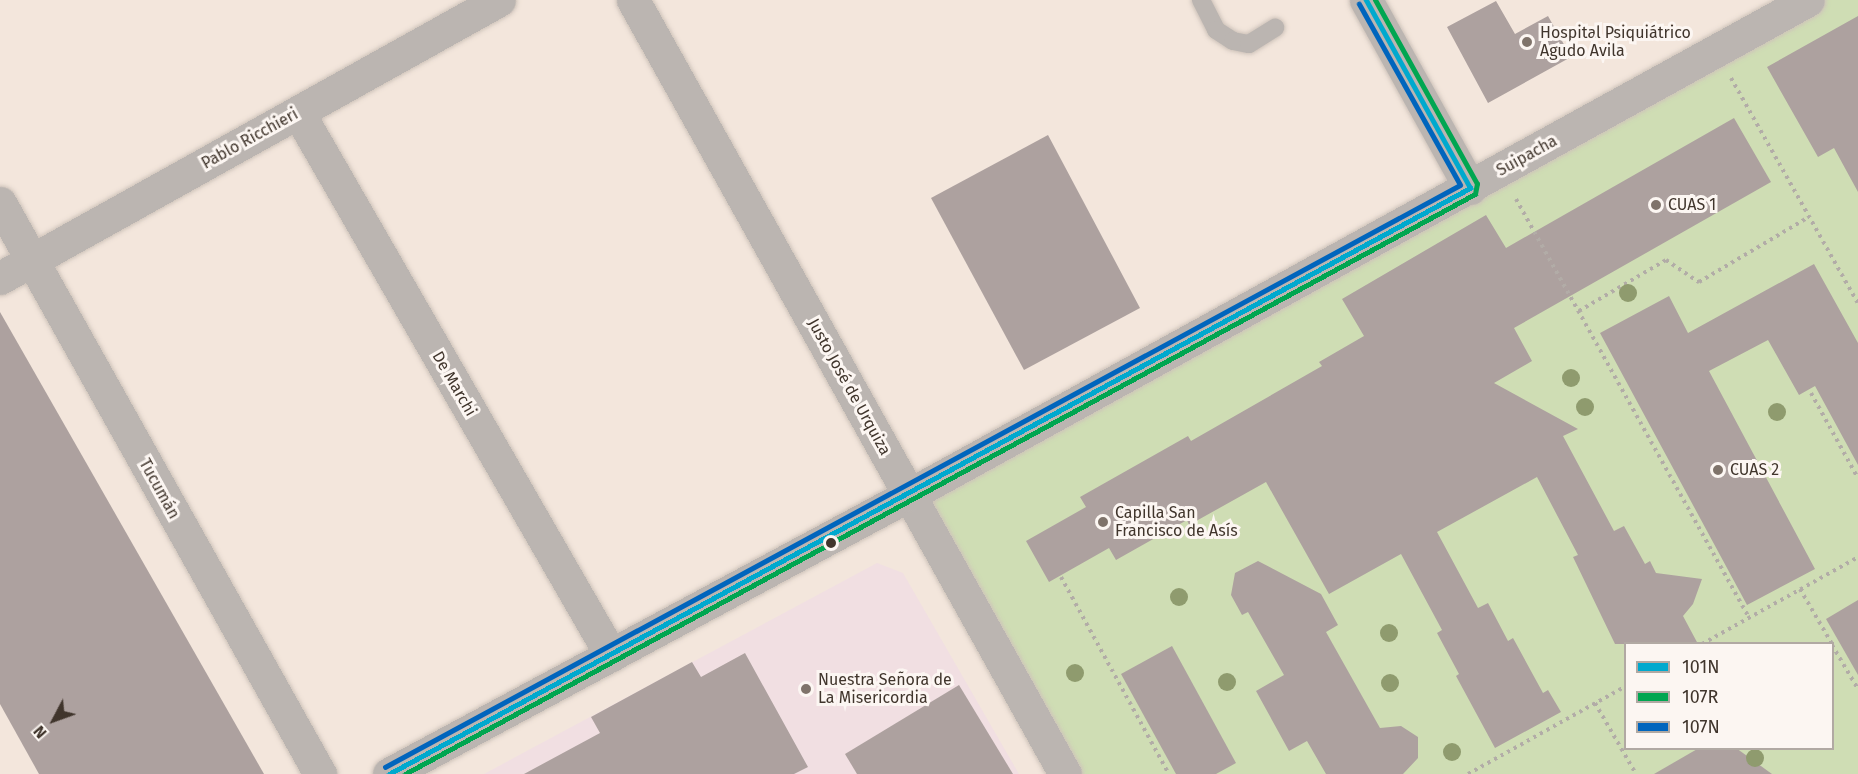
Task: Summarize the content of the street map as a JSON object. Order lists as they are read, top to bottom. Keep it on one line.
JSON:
{"streets":{"street":["Pablo Ricchieri","Suipacha","De Marchi","Justo José de Urquiza","Tucumán"]},"crossings":[["Pablo Ricchieri","De Marchi"],["Pablo Ricchieri","Tucumán"],["Suipacha","De Marchi"],["Suipacha","Justo José de Urquiza"]],"places":["Hospital Psiquiátrico Agudo Avila","CUAS 1","CUAS 2","Capilla San Francisco de Asís","Nuestra Señora de La Misericordia"],"lines":["transit line 101N","transit line 107R","transit line 107N"],"legend":["101N","107R","107N"],"north":"bottom left"}
